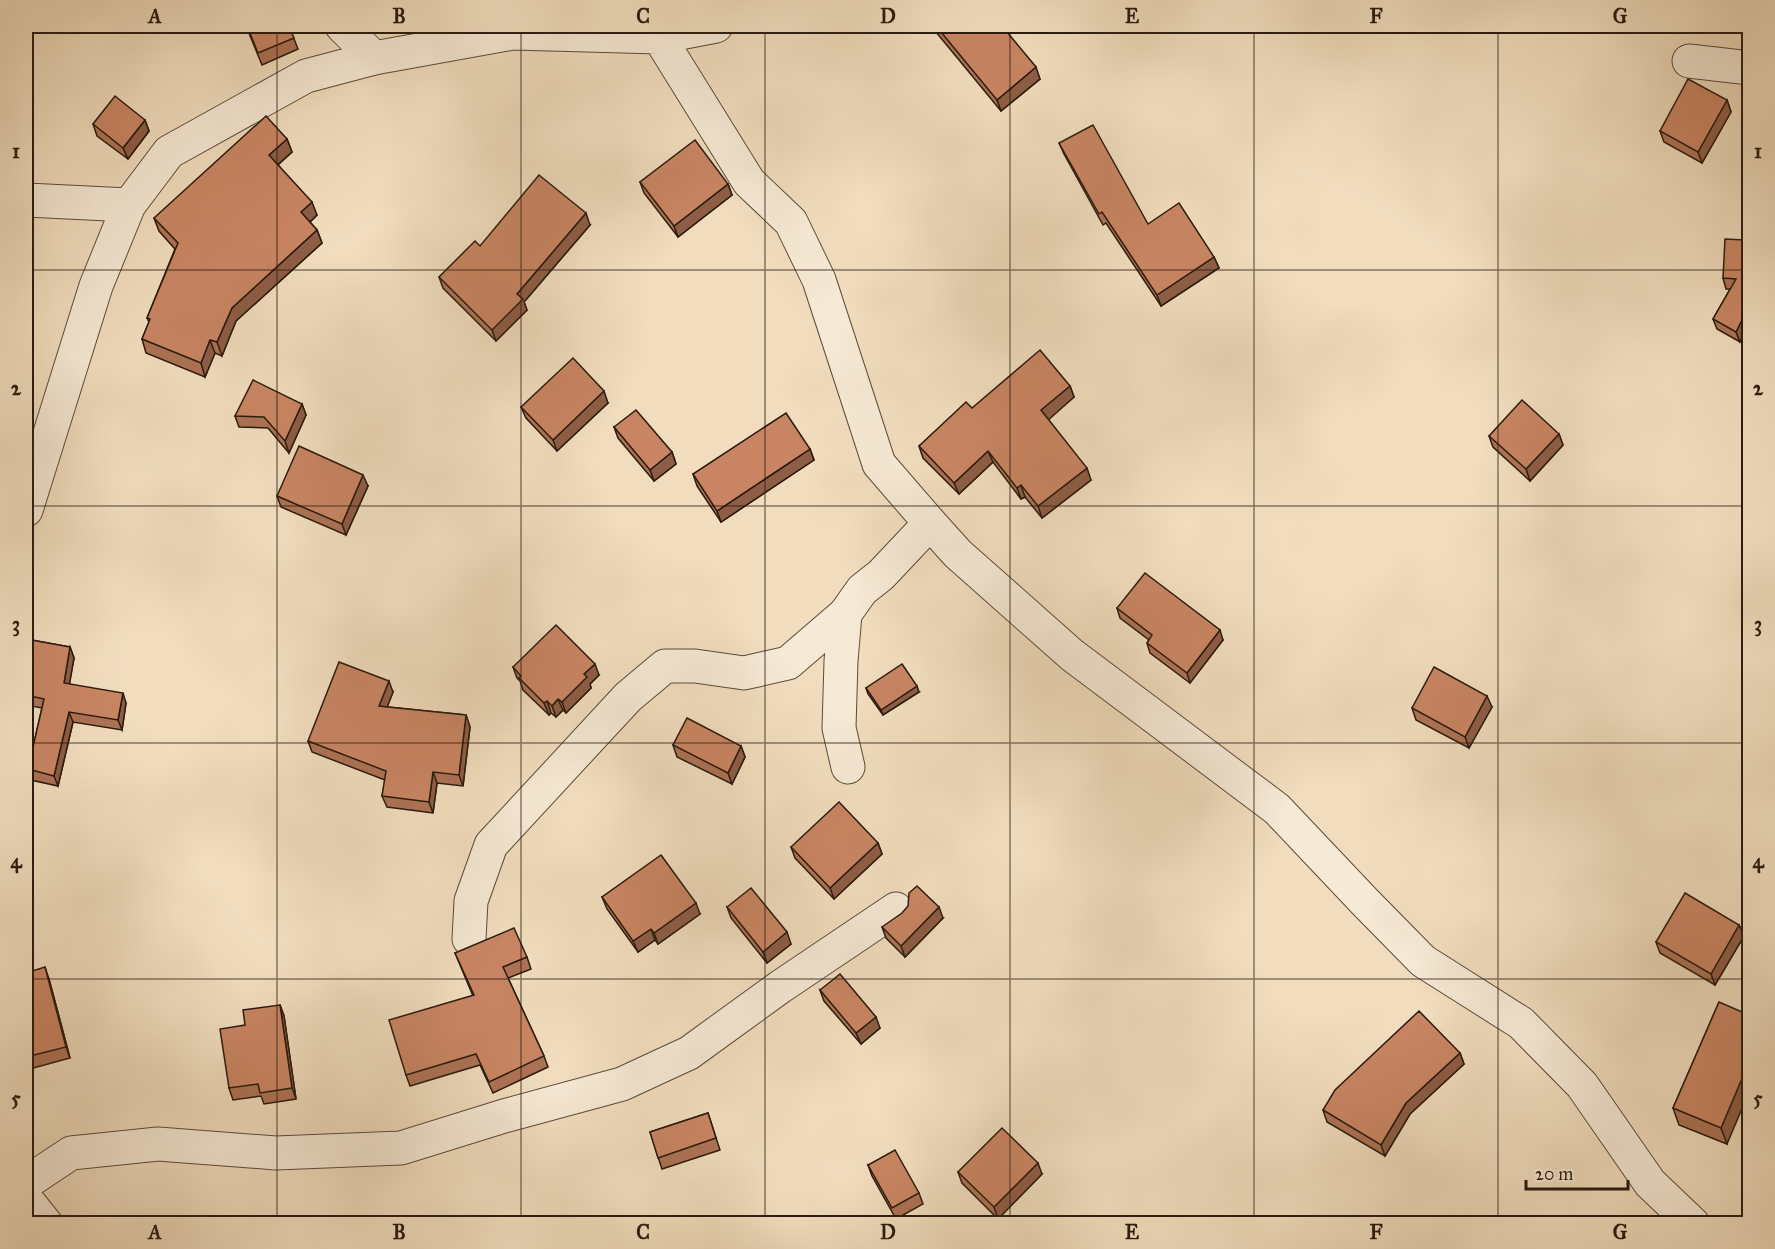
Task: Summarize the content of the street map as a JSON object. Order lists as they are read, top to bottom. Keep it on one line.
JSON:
{"scale_bar":"20 m","grid":{"columns":["A","B","C","D","E","F","G"],"rows":["1","2","3","4","5"]}}
